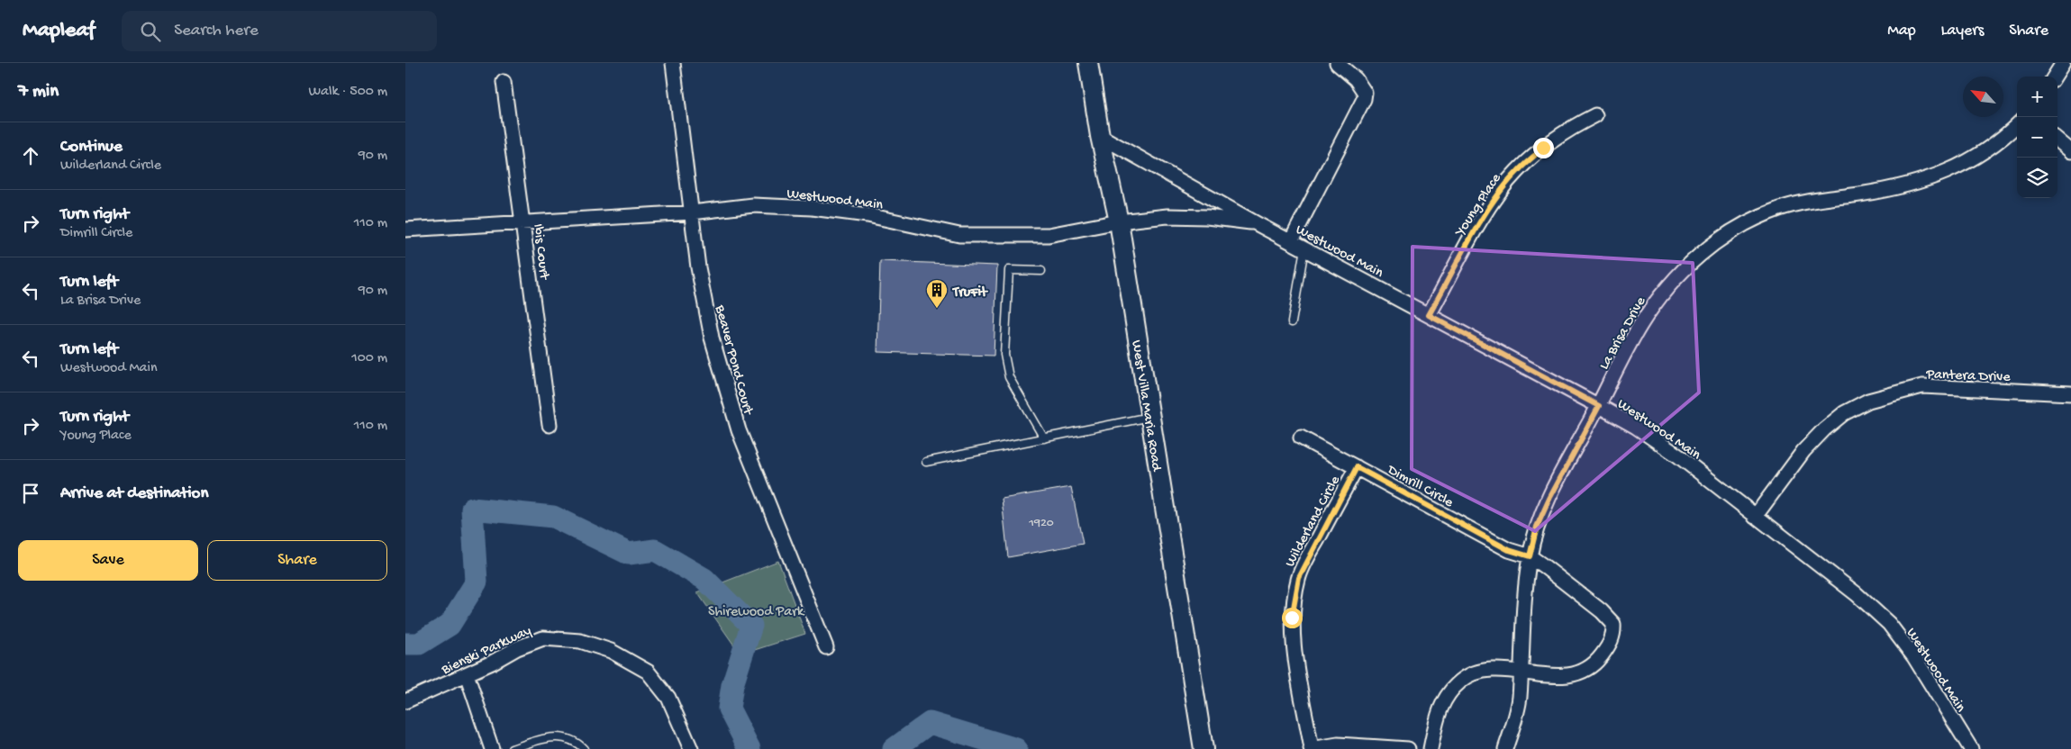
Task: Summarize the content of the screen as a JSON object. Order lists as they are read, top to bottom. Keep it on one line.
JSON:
{"streets":{"main road":["West Villa Maria Road"],"street":["Westwood Main","Young Place","Ibis Court","La Brisa Drive","Beaver Pond Court","Pantera Drive","Dimrill Circle","Wilderland Circle","Bienski Parkway"]},"crossings":[["Westwood Main","Young Place"],["Westwood Main","Ibis Court"],["Westwood Main","La Brisa Drive"],["Westwood Main","Beaver Pond Court"],["Westwood Main","Pantera Drive"],["Westwood Main","West Villa Maria Road"],["La Brisa Drive","Dimrill Circle"],["Dimrill Circle","Wilderland Circle"]],"parks":["Shirewood Park"],"places":{"building":["TruFit"]},"house_numbers":["1920"],"north":"top left","page":{"header":"Mapleaf","search":"Search here","nav":["Map","Layers","Share"],"heading":["7 min","Walk · 500 m"],"map_buttons":["+","−"],"list":[["Continue","Wilderland Circle","90 m"],["Turn right","Dimrill Circle","110 m"],["Turn left","La Brisa Drive","90 m"],["Turn left","Westwood Main","100 m"],["Turn right","Young Place","110 m"],"Arrive at destination"],"buttons":["Save","Share"]}}
